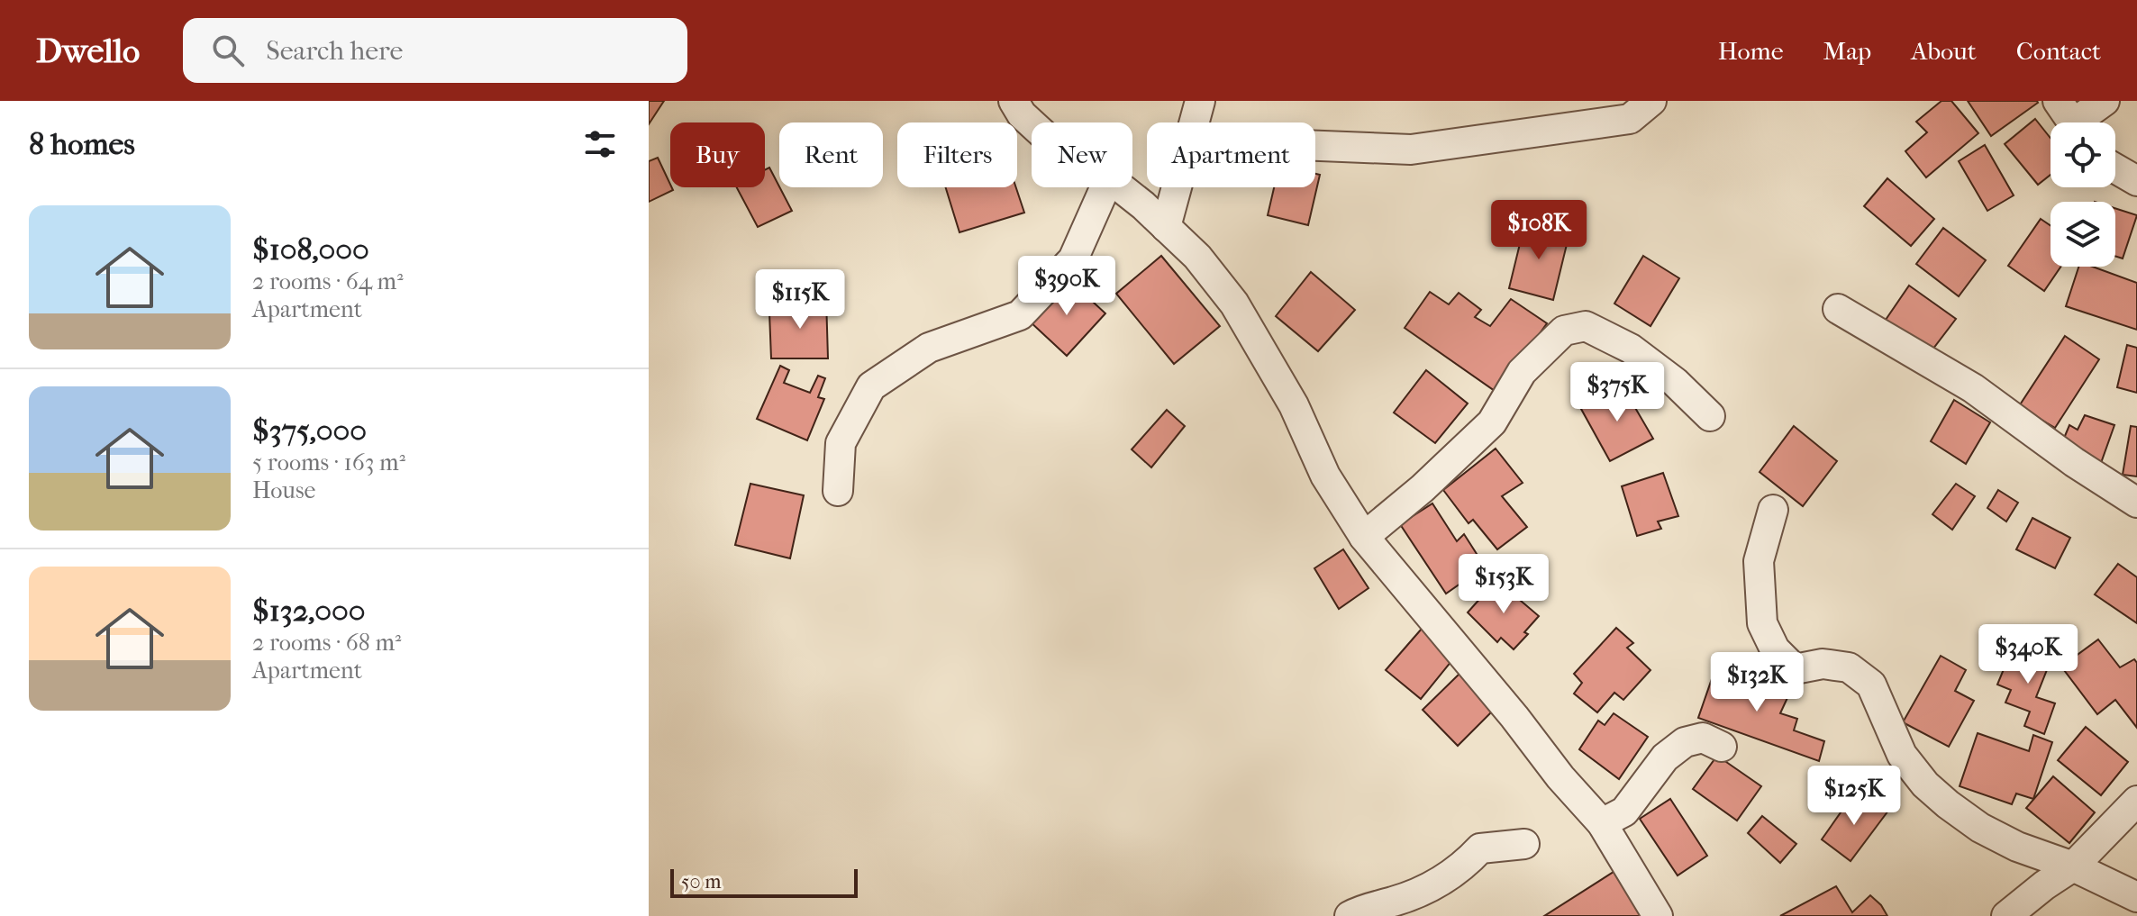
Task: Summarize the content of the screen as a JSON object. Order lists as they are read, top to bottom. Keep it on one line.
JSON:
{"scale_bar":"50 m","page":{"header":"Dwello","search":"Search here","nav":["Home","Map","About","Contact"],"heading":"8 homes","chip":["Buy","Rent","Filters","New","Apartment"],"list":[{"name":"$108,000","note":"2 rooms · 64 m² · Apartment"},{"name":"$375,000","note":"5 rooms · 163 m² · House"},{"name":"$132,000","note":"2 rooms · 68 m² · Apartment"}],"price":["$108K","$390K","$115K","$375K","$153K","$340K","$132K","$125K"],"scale":"50 m"}}
